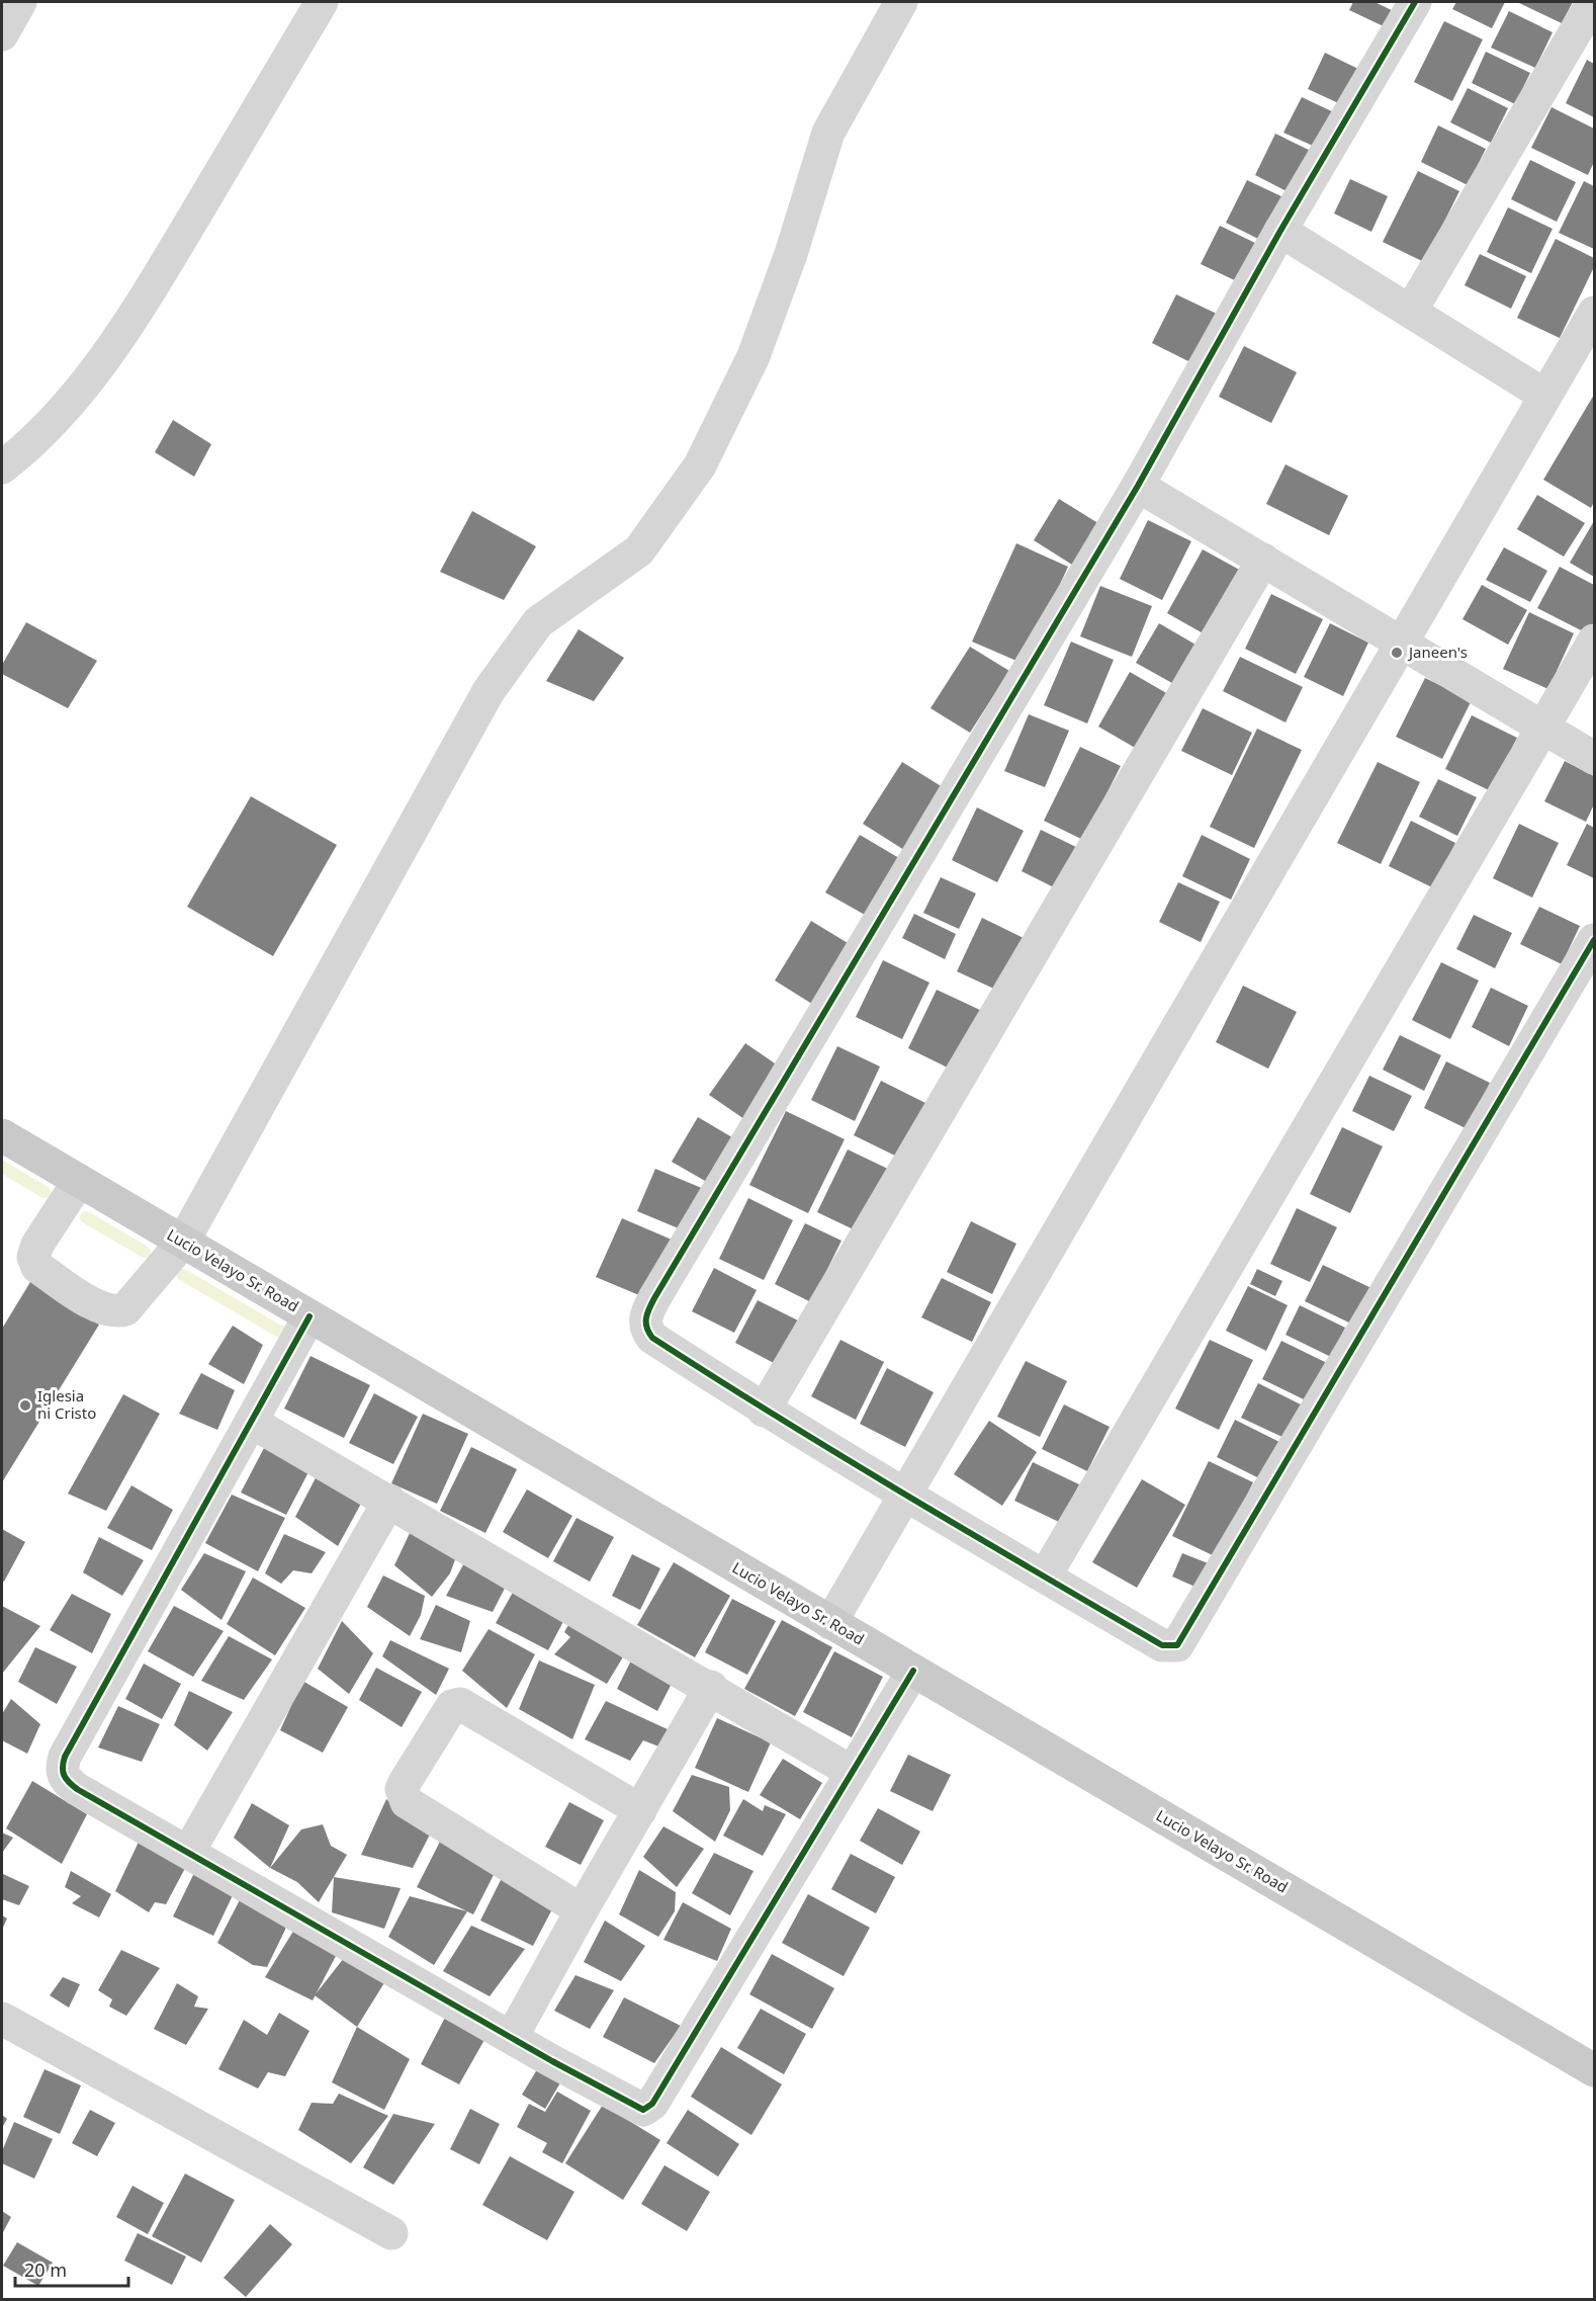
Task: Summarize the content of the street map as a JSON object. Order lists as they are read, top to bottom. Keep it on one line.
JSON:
{"streets":{"main road":["Lucio Velayo Sr. Road"]},"places":["Janeen's","Iglesia ni Cristo"],"scale_bar":"20 m"}
